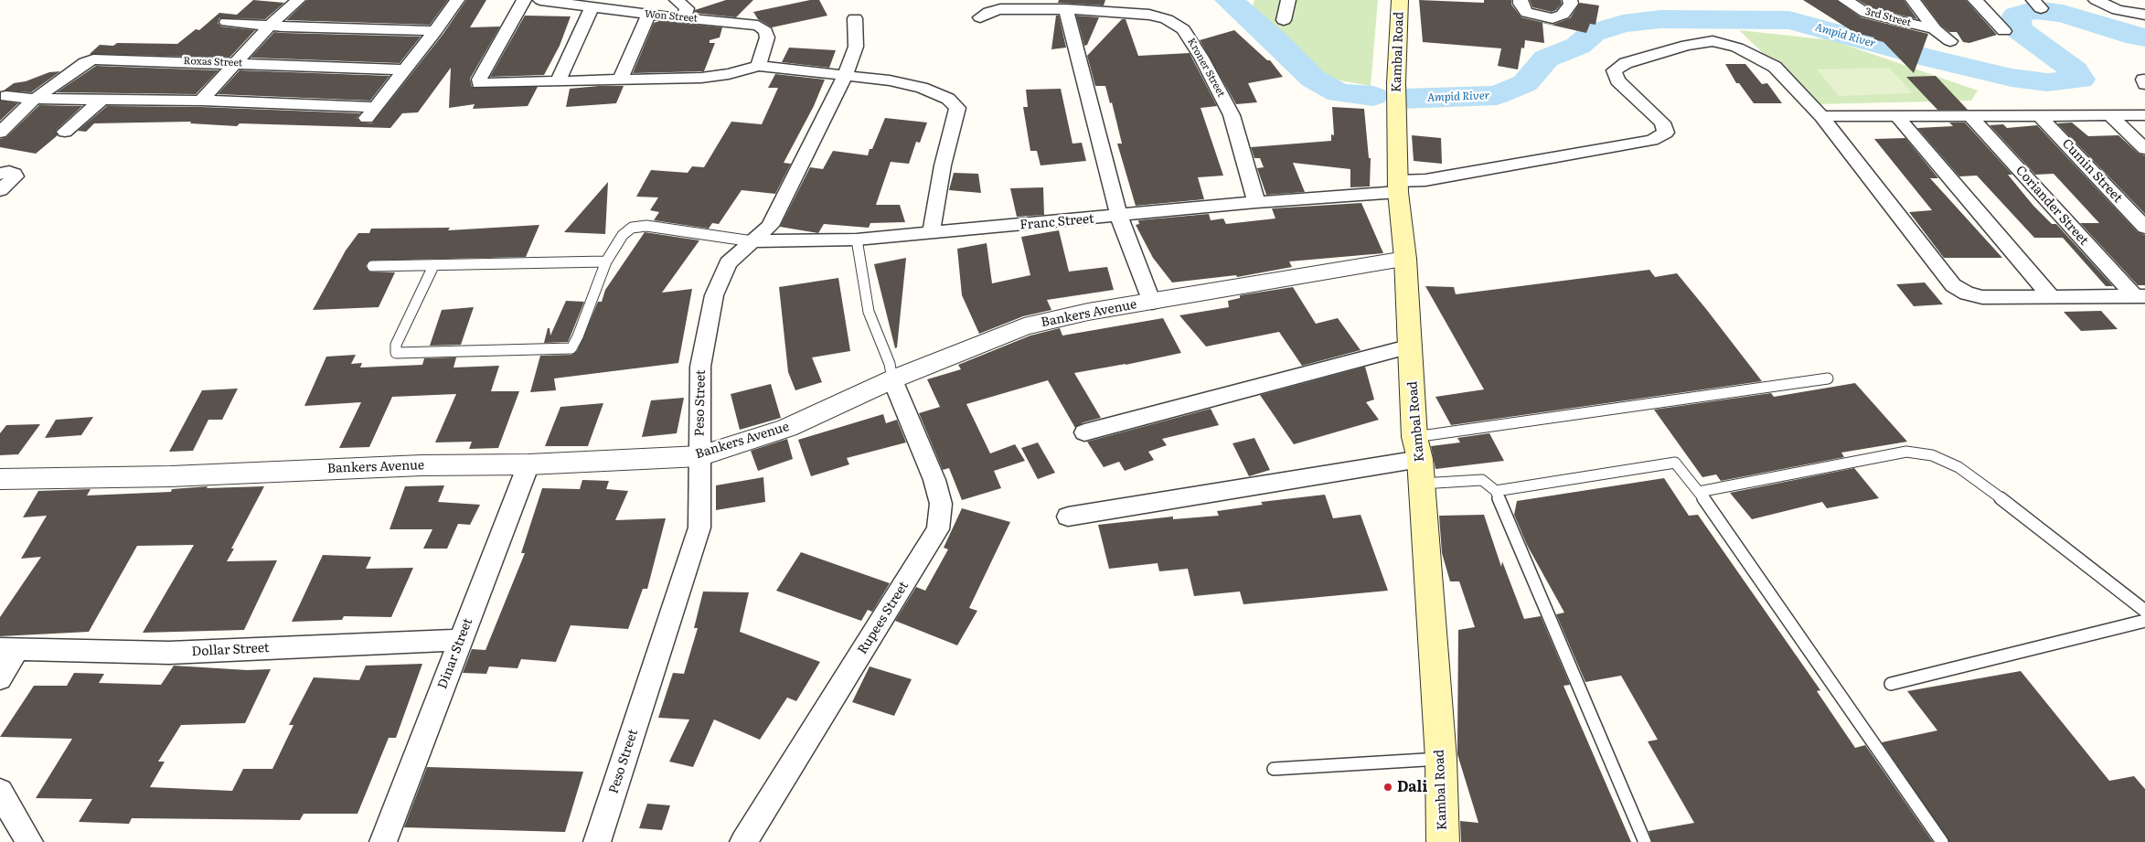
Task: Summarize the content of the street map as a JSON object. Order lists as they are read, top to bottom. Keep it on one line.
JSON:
{"streets":{"main road":["Kambal Road"],"street":["Won Street","3rd Street","Roxas Street","Kroner Street","Cumin Street","Coriander Street","Franc Street","Bankers Avenue","Peso Street","Rupees Street","Dollar Street","Dinar Street"]},"crossings":[["Kambal Road","Franc Street"],["Kambal Road","Bankers Avenue"],["Kroner Street","Franc Street"],["Franc Street","Peso Street"],["Bankers Avenue","Peso Street"],["Bankers Avenue","Rupees Street"],["Bankers Avenue","Dinar Street"],["Dollar Street","Dinar Street"]],"water":["Ampid River"],"places":["Dali"]}
